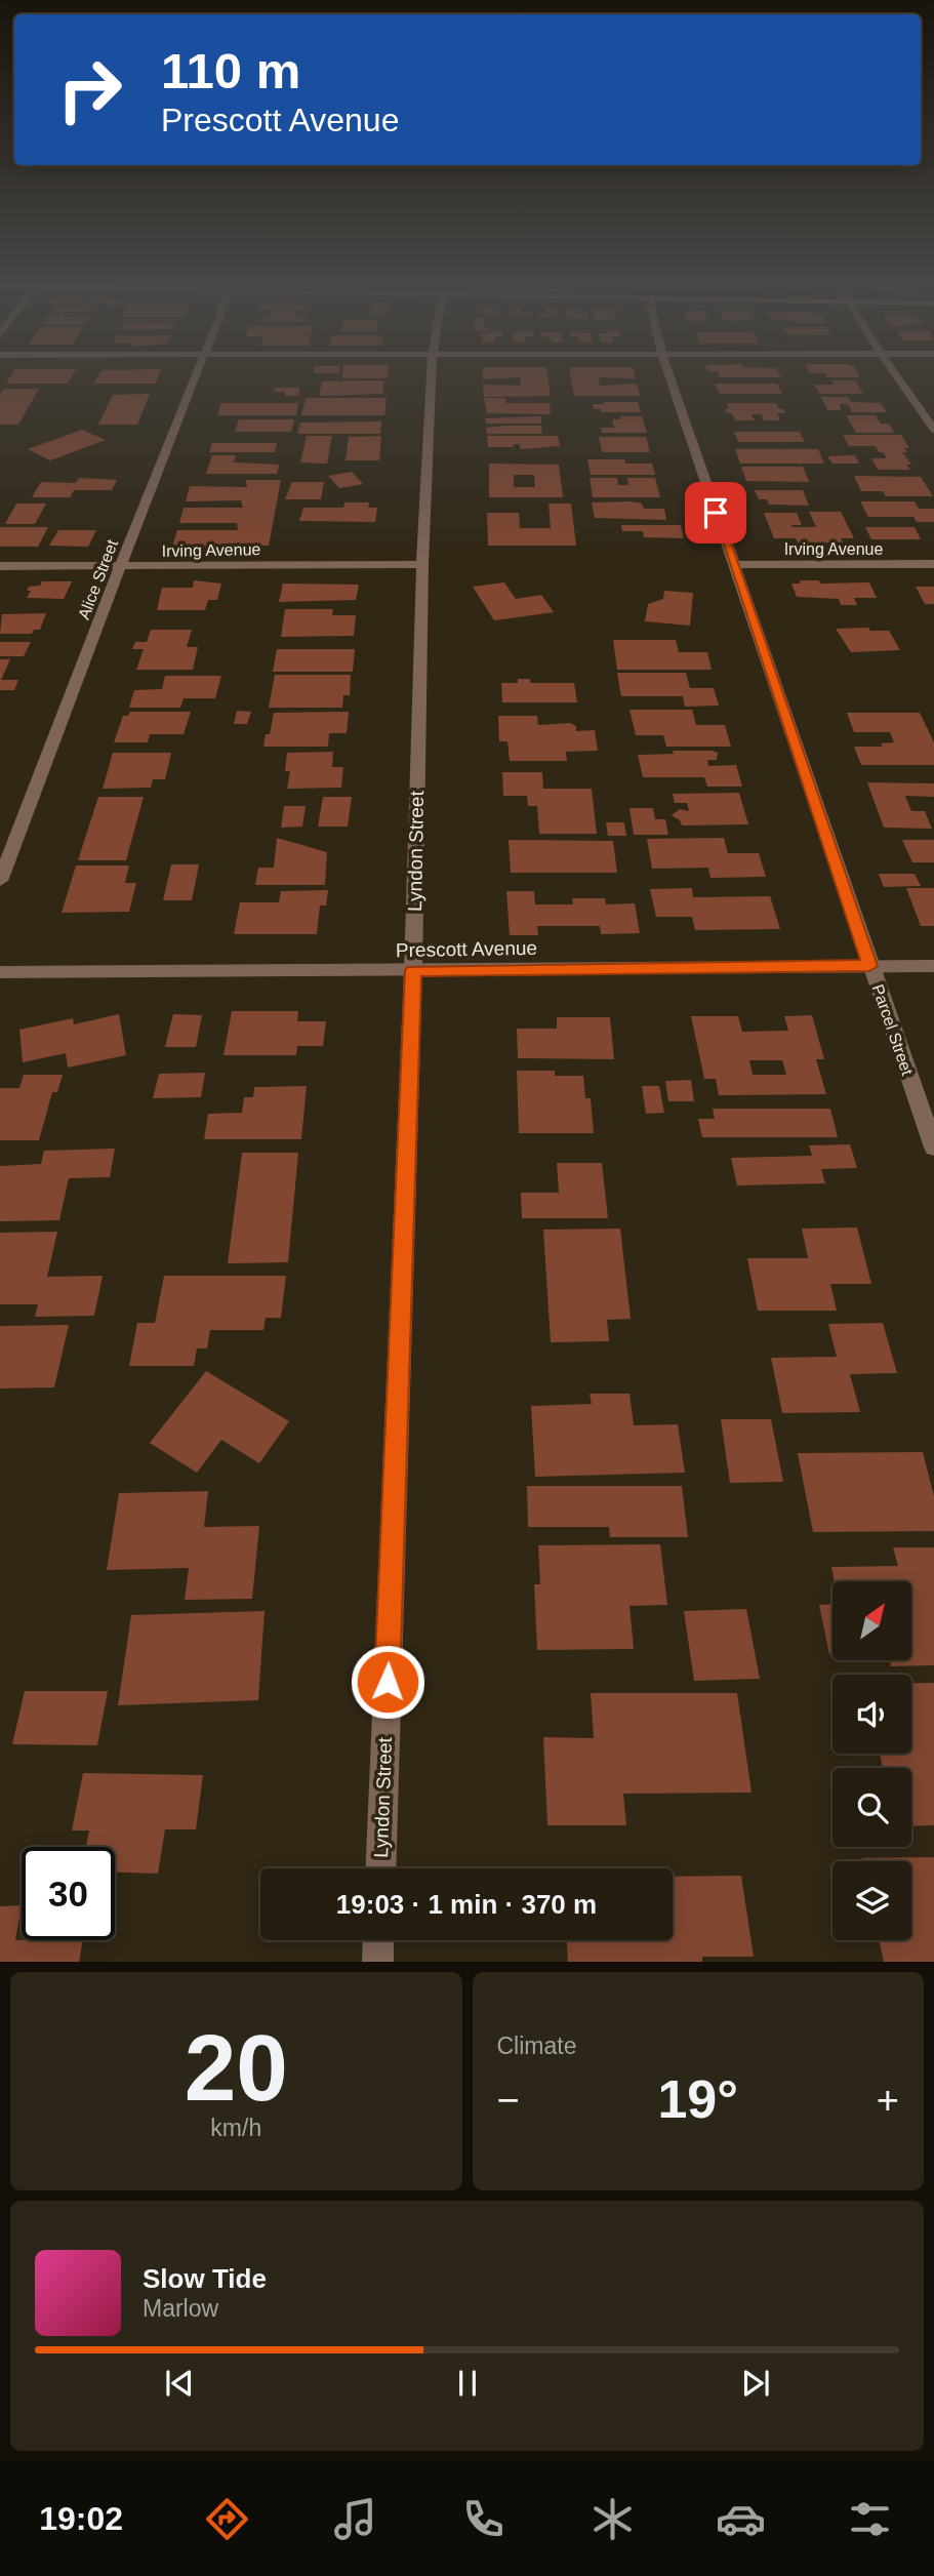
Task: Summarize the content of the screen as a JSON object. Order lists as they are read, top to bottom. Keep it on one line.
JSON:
{"streets":{"street":["Irving Avenue","Alice Street","Lyndon Street","Prescott Avenue","Parcel Street"]},"crossings":[["Irving Avenue","Alice Street"],["Irving Avenue","Lyndon Street"],["Irving Avenue","Parcel Street"],["Lyndon Street","Prescott Avenue"],["Prescott Avenue","Parcel Street"]],"north":"top right","page":{"turn":["110 m","Prescott Avenue"],"limit":"30","trip":"19:03 · 1 min · 370 m","tile":[["20","km/h"],"Climate"],"heat":["−","19°","+"],"song":["Slow Tide","Marlow"],"tabs":"19:02"}}
